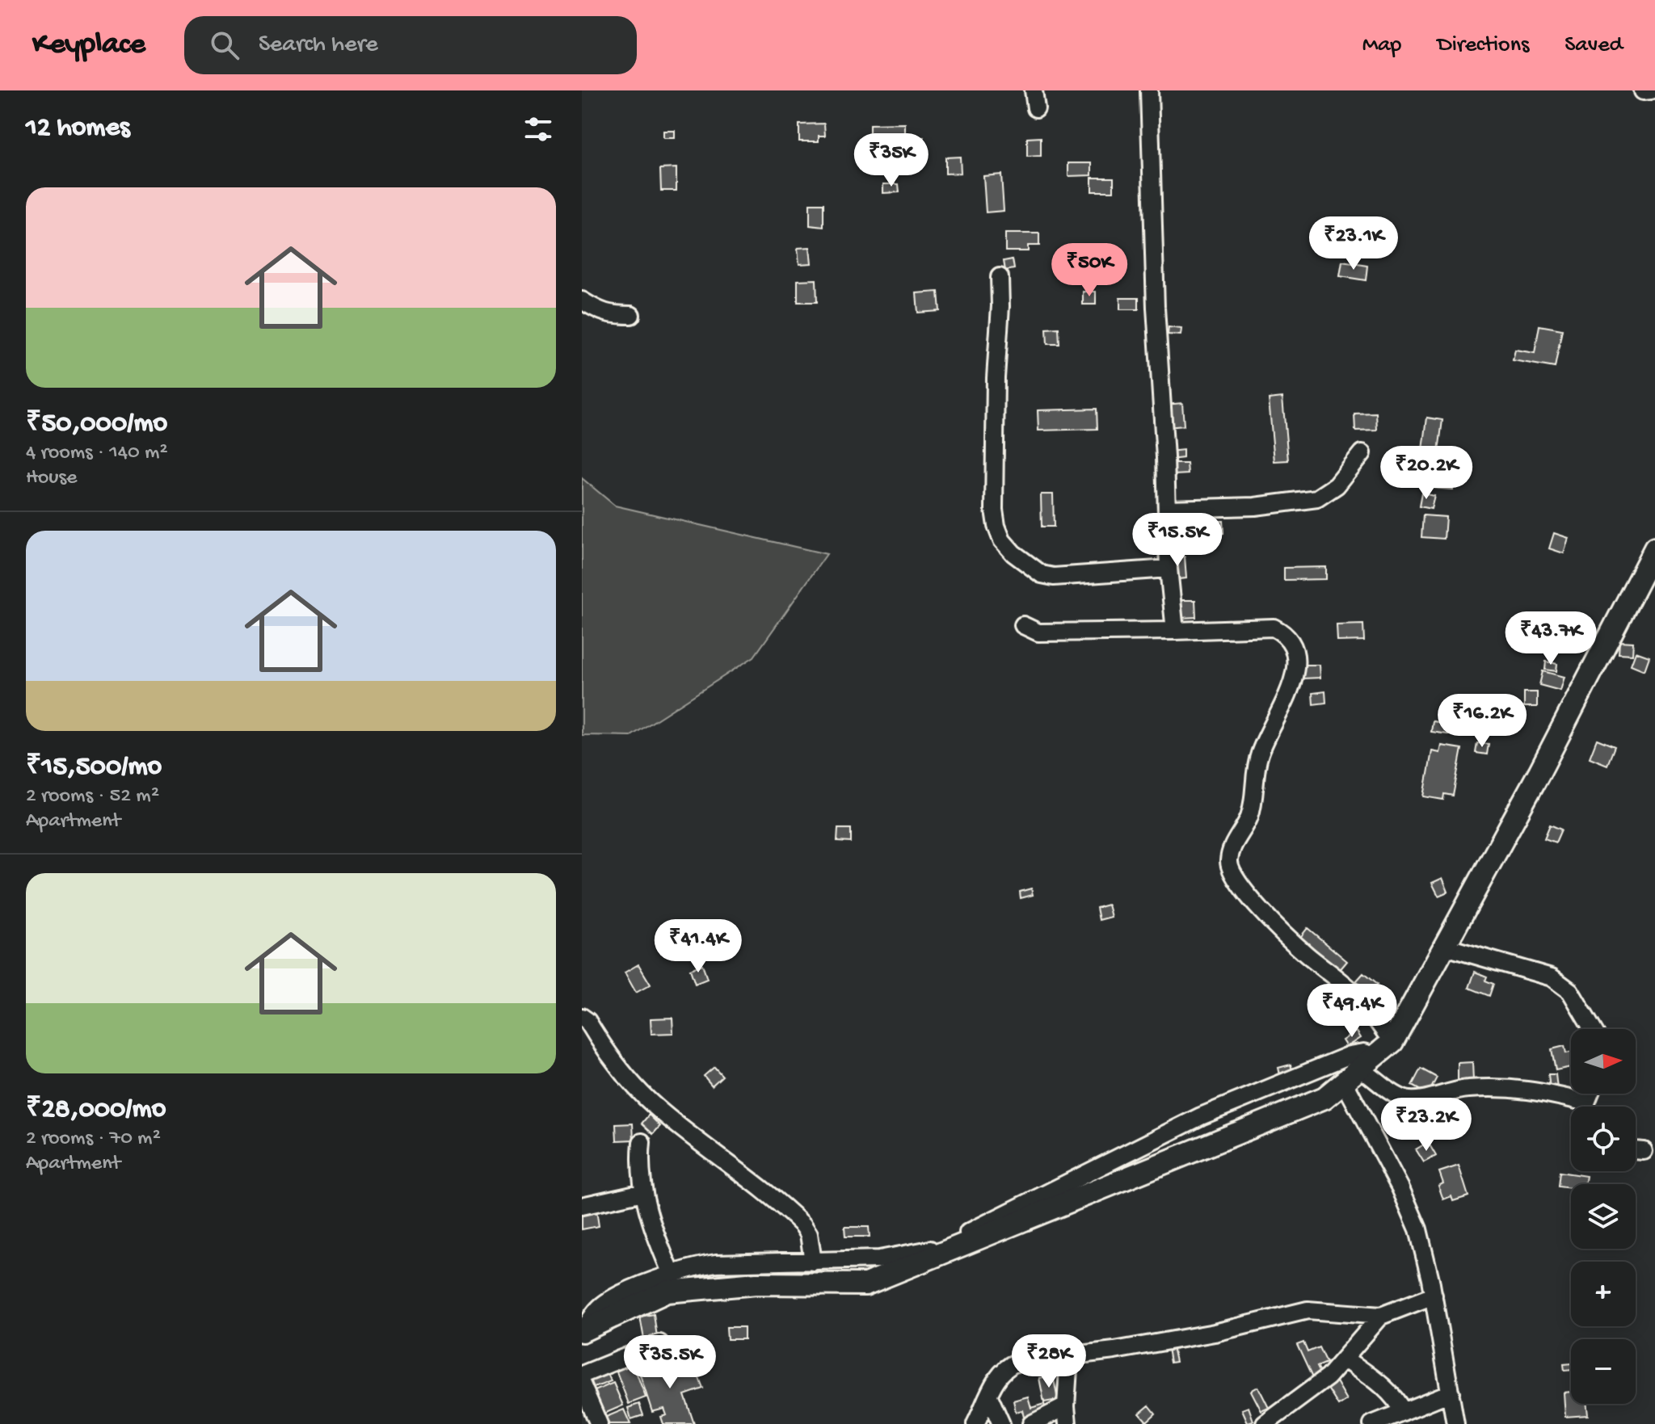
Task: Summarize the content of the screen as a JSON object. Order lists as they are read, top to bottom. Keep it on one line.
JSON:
{"north":"right","page":{"header":"Keyplace","search":"Search here","nav":["Map","Directions","Saved"],"heading":"12 homes","price":["₹35K","₹23.1K","₹50K","₹20.2K","₹15.5K","₹43.7K","₹16.2K","₹41.4K","₹49.4K","₹23.2K","₹28K","₹35.5K"],"list":[{"name":"₹50,000/mo","note":"4 rooms · 140 m² · House"},{"name":"₹15,500/mo","note":"2 rooms · 52 m² · Apartment"},{"name":"₹28,000/mo","note":"2 rooms · 70 m² · Apartment"}],"map_buttons":["+","−"]}}
